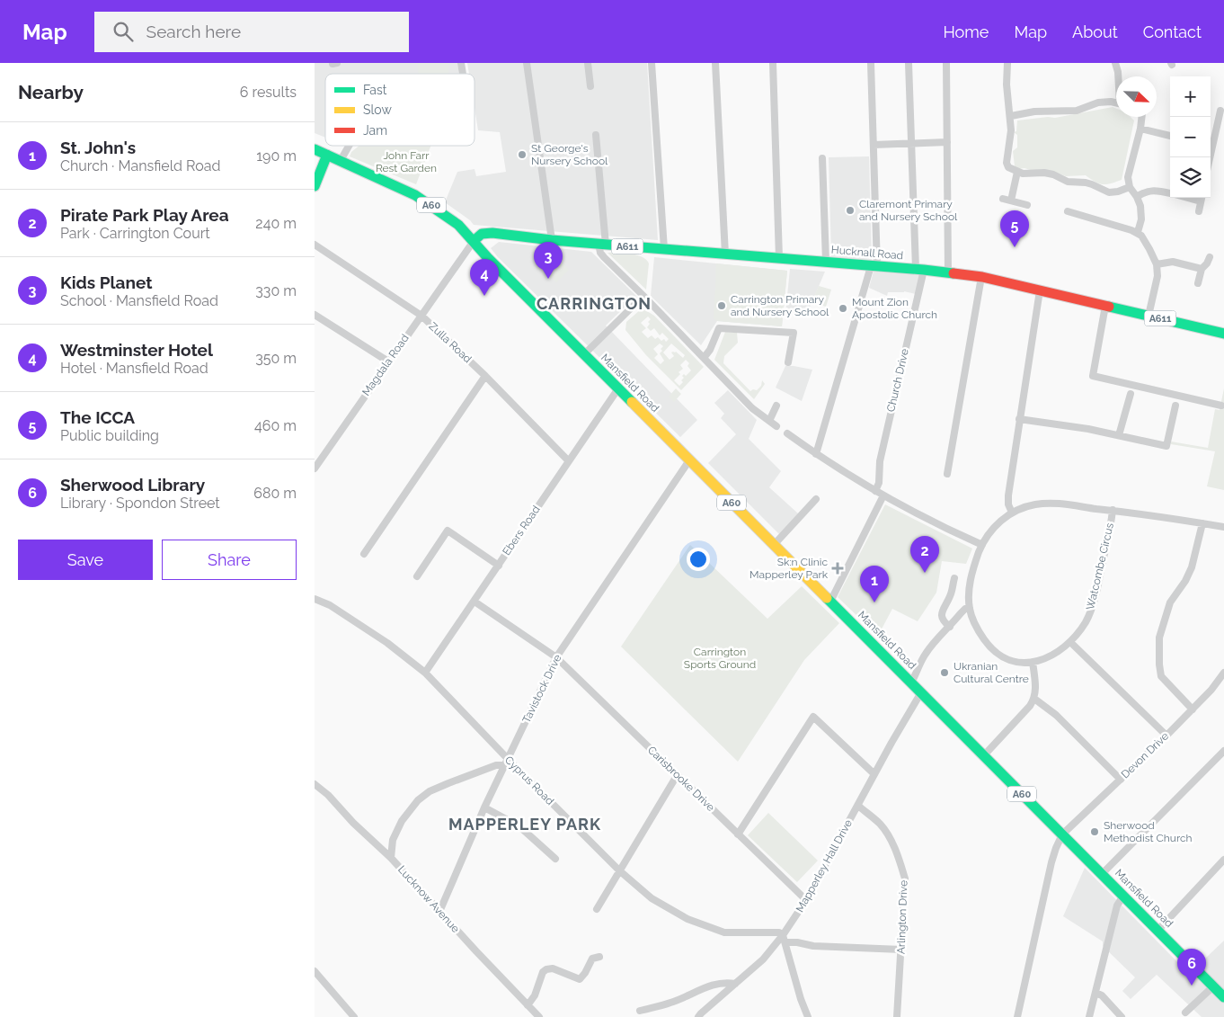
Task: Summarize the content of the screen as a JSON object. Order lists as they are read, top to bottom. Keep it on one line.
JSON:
{"streets":{"main road":["A60","A611","Hucknall Road","Mansfield Road"],"street":["Zulla Road","Magdala Road","Church Drive","Ebers Road","Watcombe Circus","Tavistock Drive","Devon Drive","Carisbrooke Drive","Cyprus Road","Mapperley Hall Drive","Lucknow Avenue","Arlington Drive"]},"crossings":[["Hucknall Road","Magdala Road"],["Hucknall Road","Church Drive"],["Hucknall Road","Mansfield Road"],["Zulla Road","Magdala Road"],["Zulla Road","Ebers Road"],["Magdala Road","Mansfield Road"],["Mansfield Road","Ebers Road"],["Mansfield Road","Tavistock Drive"],["Mansfield Road","Devon Drive"],["Mansfield Road","Mapperley Hall Drive"],["Ebers Road","Carisbrooke Drive"],["Ebers Road","Cyprus Road"],["Tavistock Drive","Carisbrooke Drive"],["Tavistock Drive","Cyprus Road"],["Tavistock Drive","Lucknow Avenue"],["Carisbrooke Drive","Mapperley Hall Drive"],["Cyprus Road","Mapperley Hall Drive"],["Mapperley Hall Drive","Arlington Drive"]],"districts":["CARRINGTON","MAPPERLEY PARK"],"parks":["John Farr Rest Garden","Carrington Sports Ground"],"places":{"other":["St George's Nursery School","Claremont Primary and Nursery School","Carrington Primary and Nursery School","Mount Zion Apostolic Church","Ukranian Cultural Centre","Sherwood Methodist Church"],"health":["Sk:n Clinic Mapperley Park"]},"legend":["Fast","Slow","Jam"],"north":"bottom right","page":{"header":"Map","search":"Search here","nav":["Home","Map","About","Contact"],"heading":["Nearby","6 results"],"map_buttons":["+","−"],"list":[{"mark":"1","name":"St. John's","note":"Church · Mansfield Road","value":"190 m"},{"mark":"2","name":"Pirate Park Play Area","note":"Park · Carrington Court","value":"240 m"},{"mark":"3","name":"Kids Planet","note":"School · Mansfield Road","value":"330 m"},{"mark":"4","name":"Westminster Hotel","note":"Hotel · Mansfield Road","value":"350 m"},{"mark":"5","name":"The ICCA","note":"Public building","value":"460 m"},{"mark":"6","name":"Sherwood Library","note":"Library · Spondon Street","value":"680 m"}],"pins":["5","3","4","2","1","6"],"buttons":["Save","Share"]}}
